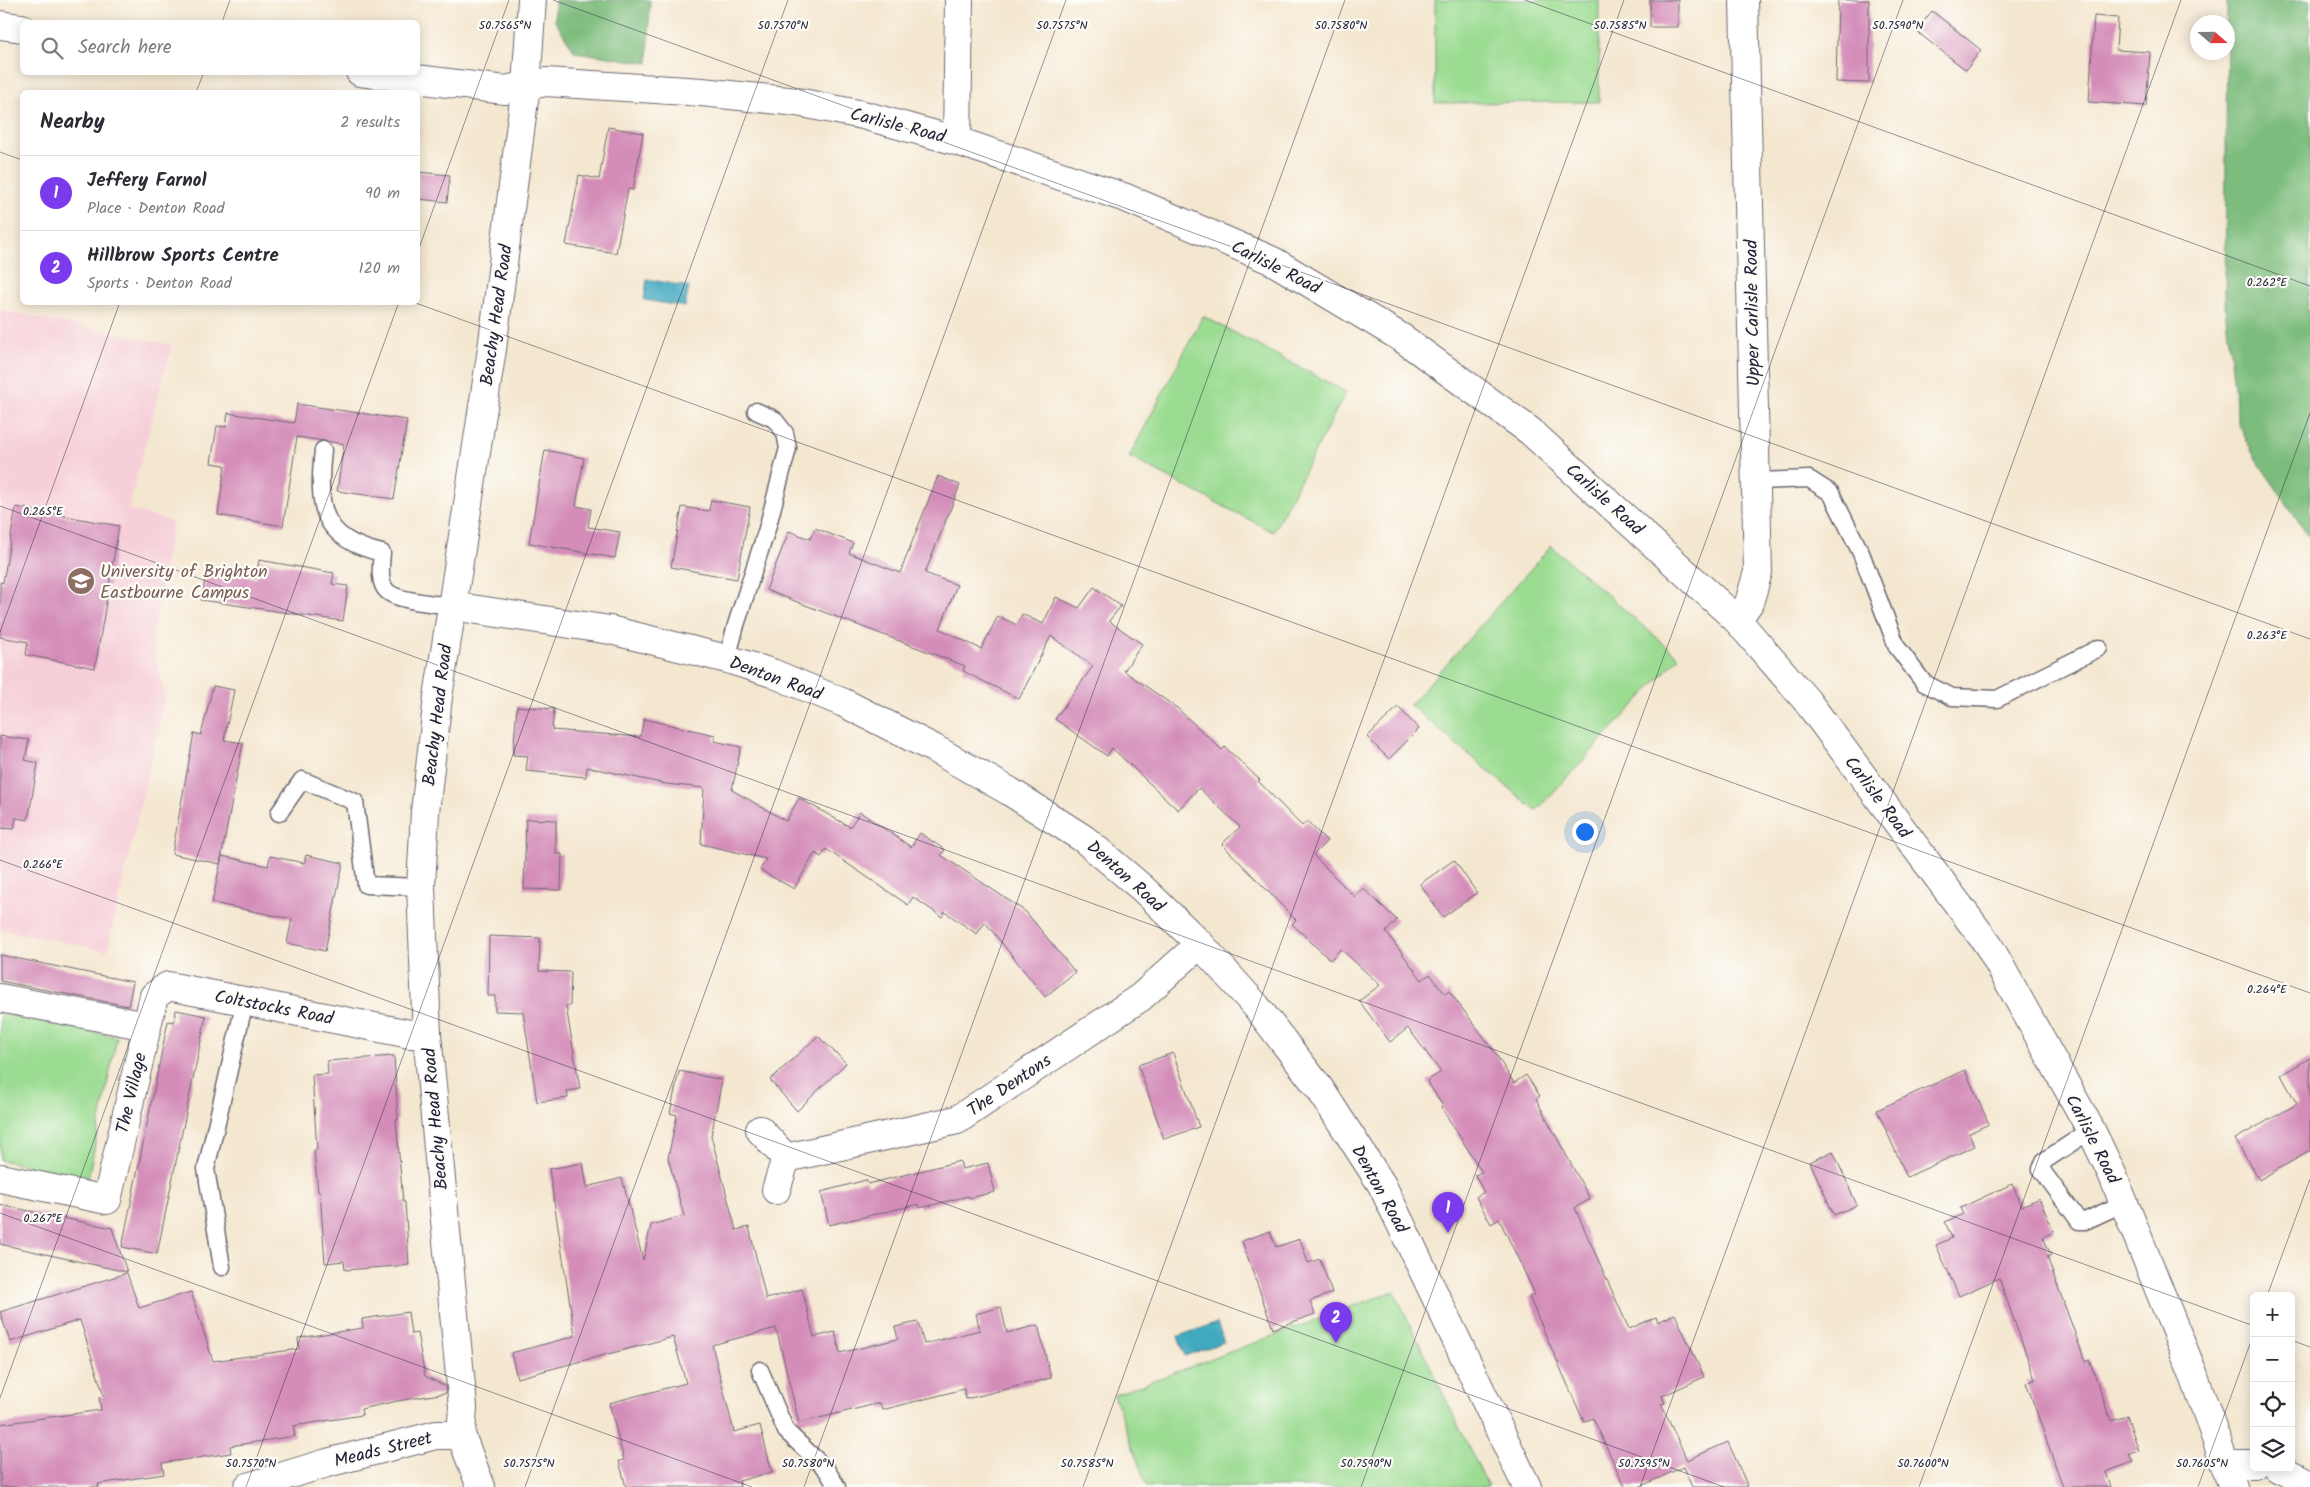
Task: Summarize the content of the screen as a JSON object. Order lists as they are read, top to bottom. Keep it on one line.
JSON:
{"streets":{"street":["Carlisle Road","Upper Carlisle Road","Beachy Head Road","Denton Road","Coltstocks Road","The Dentons","The Village","Meads Street"]},"crossings":[["Carlisle Road","Upper Carlisle Road"],["Carlisle Road","Beachy Head Road"],["Beachy Head Road","Denton Road"],["Beachy Head Road","Coltstocks Road"],["Beachy Head Road","Meads Street"],["Denton Road","The Dentons"],["Coltstocks Road","The Village"]],"places":{"school or university":["University of Brighton Eastbourne Campus"]},"north":"right","page":{"search":"Search here","heading":["Nearby","2 results"],"list":[{"mark":"1","name":"Jeffery Farnol","note":"Place · Denton Road","value":"90 m"},{"mark":"2","name":"Hillbrow Sports Centre","note":"Sports · Denton Road","value":"120 m"}],"pins":["1","2"],"map_buttons":["+","−"]},"coordinates":["50.7570°N","50.7575°N","50.7580°N","50.7585°N","50.7590°N","50.7565°N","0.262°E","0.265°E","0.263°E","0.266°E","0.264°E","0.267°E","50.7595°N","50.7600°N","50.7605°N"]}
